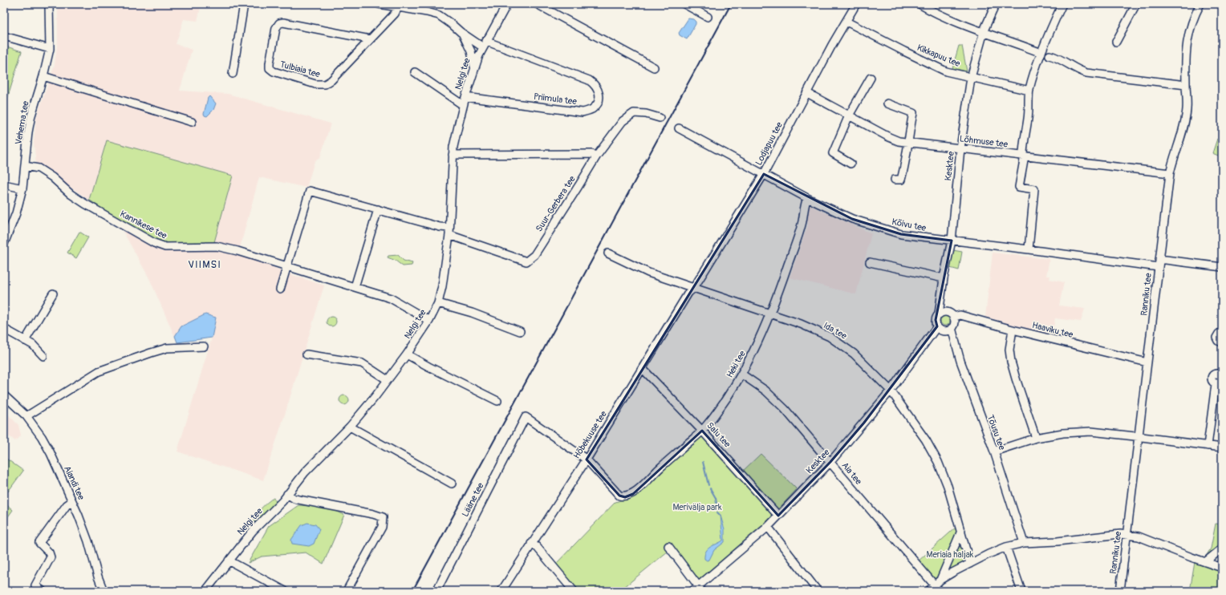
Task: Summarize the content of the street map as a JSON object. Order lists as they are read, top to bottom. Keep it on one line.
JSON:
{"streets":{"street":["Kikkapuu tee","Tulbiaia tee","Nelgi tee","Priimula tee","Vehema tee","Lõhmuse tee","Lodjapuu tee","Kesktee","Suur-Gerbera tee","Kannikese tee","Kõivu tee","Ranniku tee","Haaviku tee","Ida tee","Heki tee","Tõusu tee","Hõbekuuse tee","Salu tee","Aia tee","Aiandi tee","Lääne tee"]},"crossings":[["Kikkapuu tee","Lodjapuu tee"],["Kikkapuu tee","Kesktee"],["Tulbiaia tee","Priimula tee"],["Nelgi tee","Priimula tee"],["Nelgi tee","Suur-Gerbera tee"],["Nelgi tee","Kannikese tee"],["Vehema tee","Kannikese tee"],["Lõhmuse tee","Lodjapuu tee"],["Lõhmuse tee","Kesktee"],["Lõhmuse tee","Ranniku tee"],["Lodjapuu tee","Kõivu tee"],["Lodjapuu tee","Ida tee"],["Lodjapuu tee","Hõbekuuse tee"],["Kesktee","Kõivu tee"],["Kesktee","Haaviku tee"],["Kesktee","Ida tee"],["Kesktee","Tõusu tee"],["Kesktee","Salu tee"],["Kesktee","Aia tee"],["Kõivu tee","Ranniku tee"],["Kõivu tee","Heki tee"],["Ranniku tee","Haaviku tee"],["Haaviku tee","Tõusu tee"],["Ida tee","Heki tee"],["Ida tee","Hõbekuuse tee"],["Heki tee","Hõbekuuse tee"],["Heki tee","Salu tee"],["Heki tee","Aia tee"],["Heki tee","Lääne tee"],["Hõbekuuse tee","Salu tee"],["Hõbekuuse tee","Lääne tee"]],"districts":["VIIMSI"],"parks":["Merivälja park","Meriaia haljak"]}
